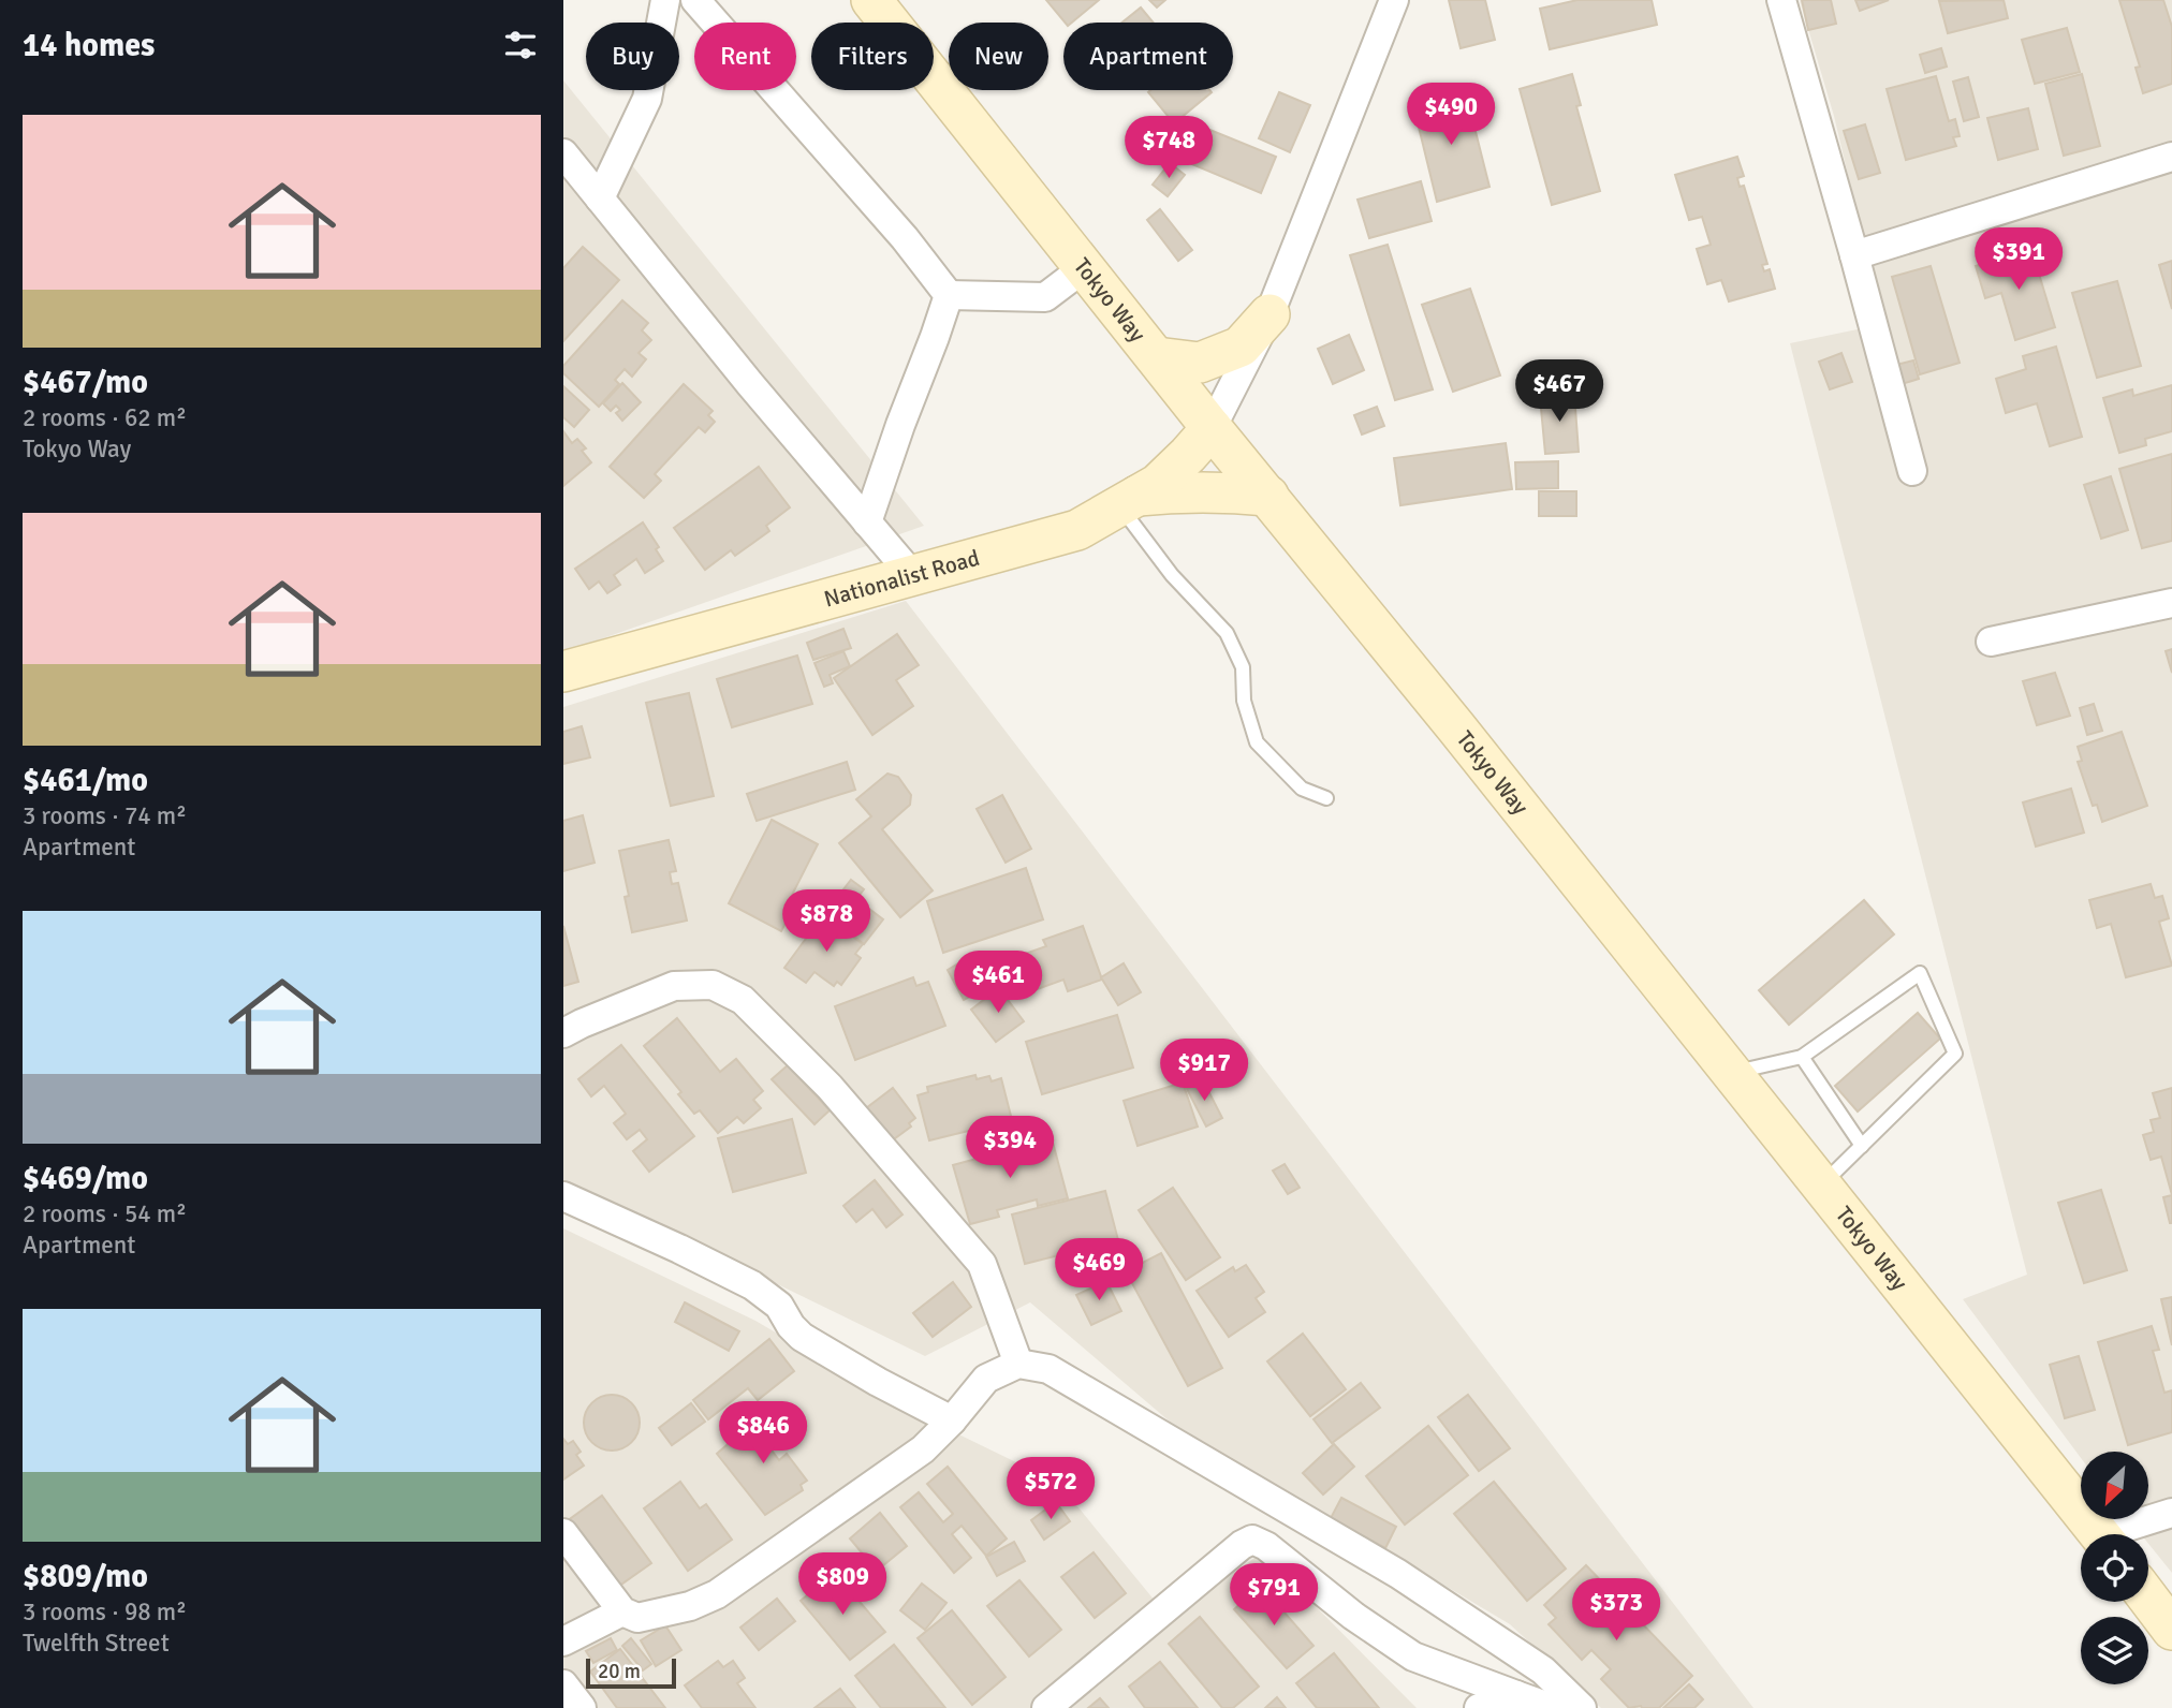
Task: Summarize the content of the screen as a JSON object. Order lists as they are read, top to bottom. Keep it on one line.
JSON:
{"streets":{"main road":["Tokyo Way","Nationalist Road"]},"crossings":[["Tokyo Way","Nationalist Road"]],"scale_bar":"20 m","north":"bottom left","page":{"heading":"14 homes","chip":["Buy","Rent","Filters","New","Apartment"],"price":["$490","$748","$391","$467","$878","$461","$917","$394","$469","$846","$572","$809","$791","$373"],"list":[{"name":"$467/mo","note":"2 rooms · 62 m² · Tokyo Way"},{"name":"$461/mo","note":"3 rooms · 74 m² · Apartment"},{"name":"$469/mo","note":"2 rooms · 54 m² · Apartment"},{"name":"$809/mo","note":"3 rooms · 98 m² · Twelfth Street"}],"scale":"20 m"}}
